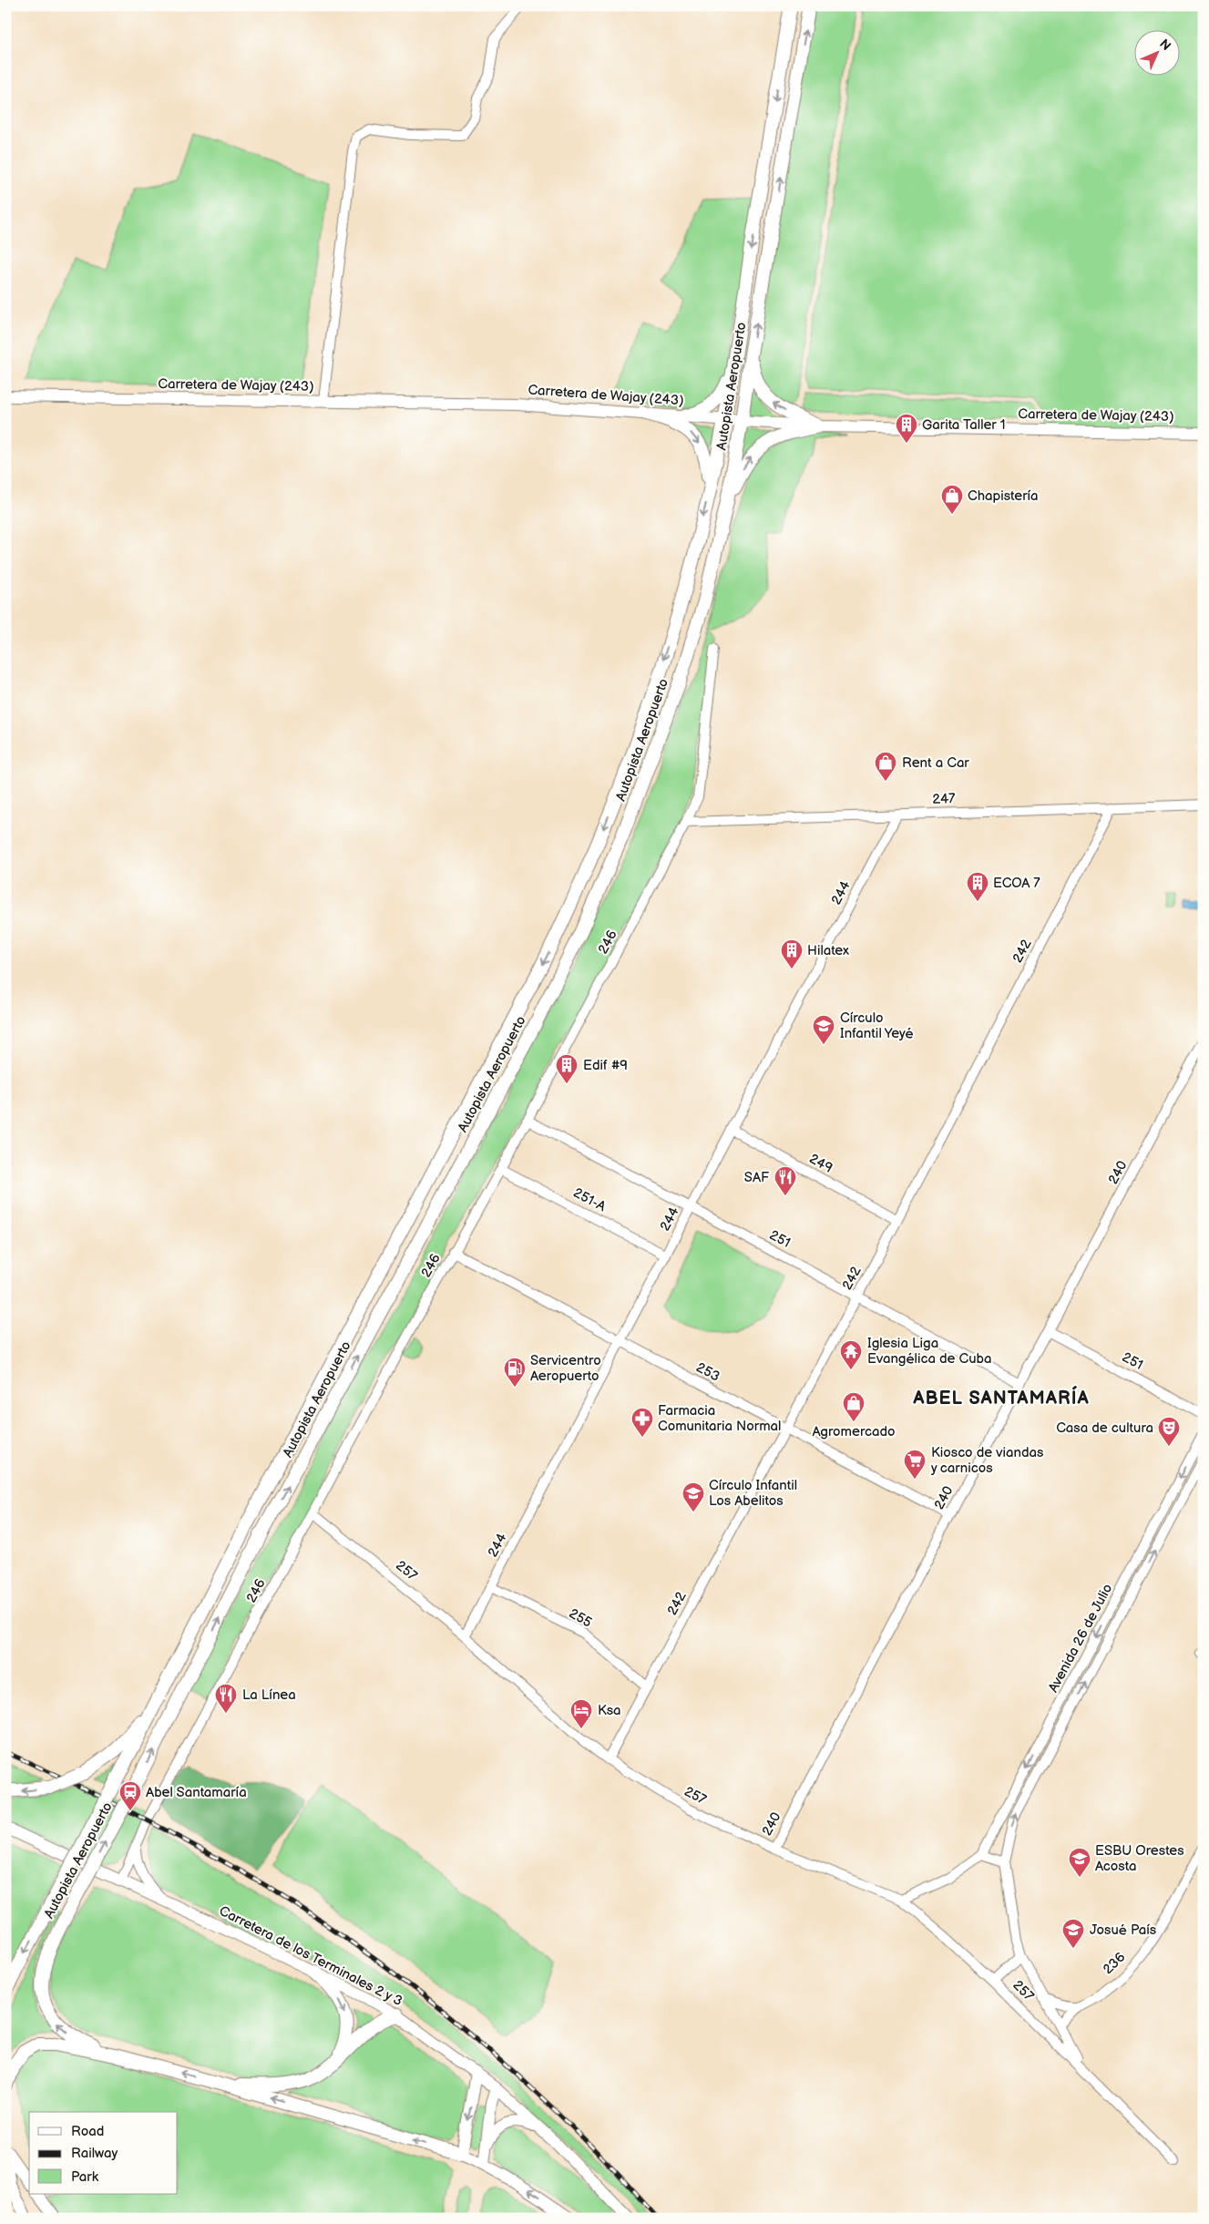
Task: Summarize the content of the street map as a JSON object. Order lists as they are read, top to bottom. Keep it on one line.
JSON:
{"streets":{"highway":["Autopista Aeropuerto"],"main road":["Carretera de Wajay (243)","Carretera de los Terminales 2 y 3"],"street":["247","244","246","242","249","240","251-A","251","253","257","255","Avenida 26 de Julio","236"]},"crossings":[["Carretera de Wajay (243)","Autopista Aeropuerto"],["247","244"],["247","246"],["247","242"],["244","249"],["244","251-A"],["244","251"],["244","253"],["244","257"],["244","255"],["246","251-A"],["246","251"],["246","253"],["246","257"],["246","Carretera de los Terminales 2 y 3"],["242","249"],["242","251"],["242","253"],["242","257"],["242","255"],["240","251"],["240","253"],["240","257"],["257","Avenida 26 de Julio"],["257","236"]],"districts":["ABEL SANTAMARÍA"],"places":{"building":["Garita Taller 1","ECOA 7","Hilatex","Edif #9"],"shop":["Chapistería","Rent a Car","Agromercado"],"school or university":["Círculo Infantil Yeyé","Círculo Infantil Los Abelitos","ESBU Orestes Acosta","Josué País"],"restaurant":["SAF","La Línea"],"temple":["Iglesia Liga Evangélica de Cuba"],"fuel station":["Servicentro Aeropuerto"],"pharmacy":["Farmacia Comunitaria Normal"],"theatre":["Casa de cultura"],"supermarket":["Kiosco de viandas y carnicos"],"hotel":["Ksa"],"station":["Abel Santamaría"]},"legend":["Road","Railway","Park"],"north":"top right"}
